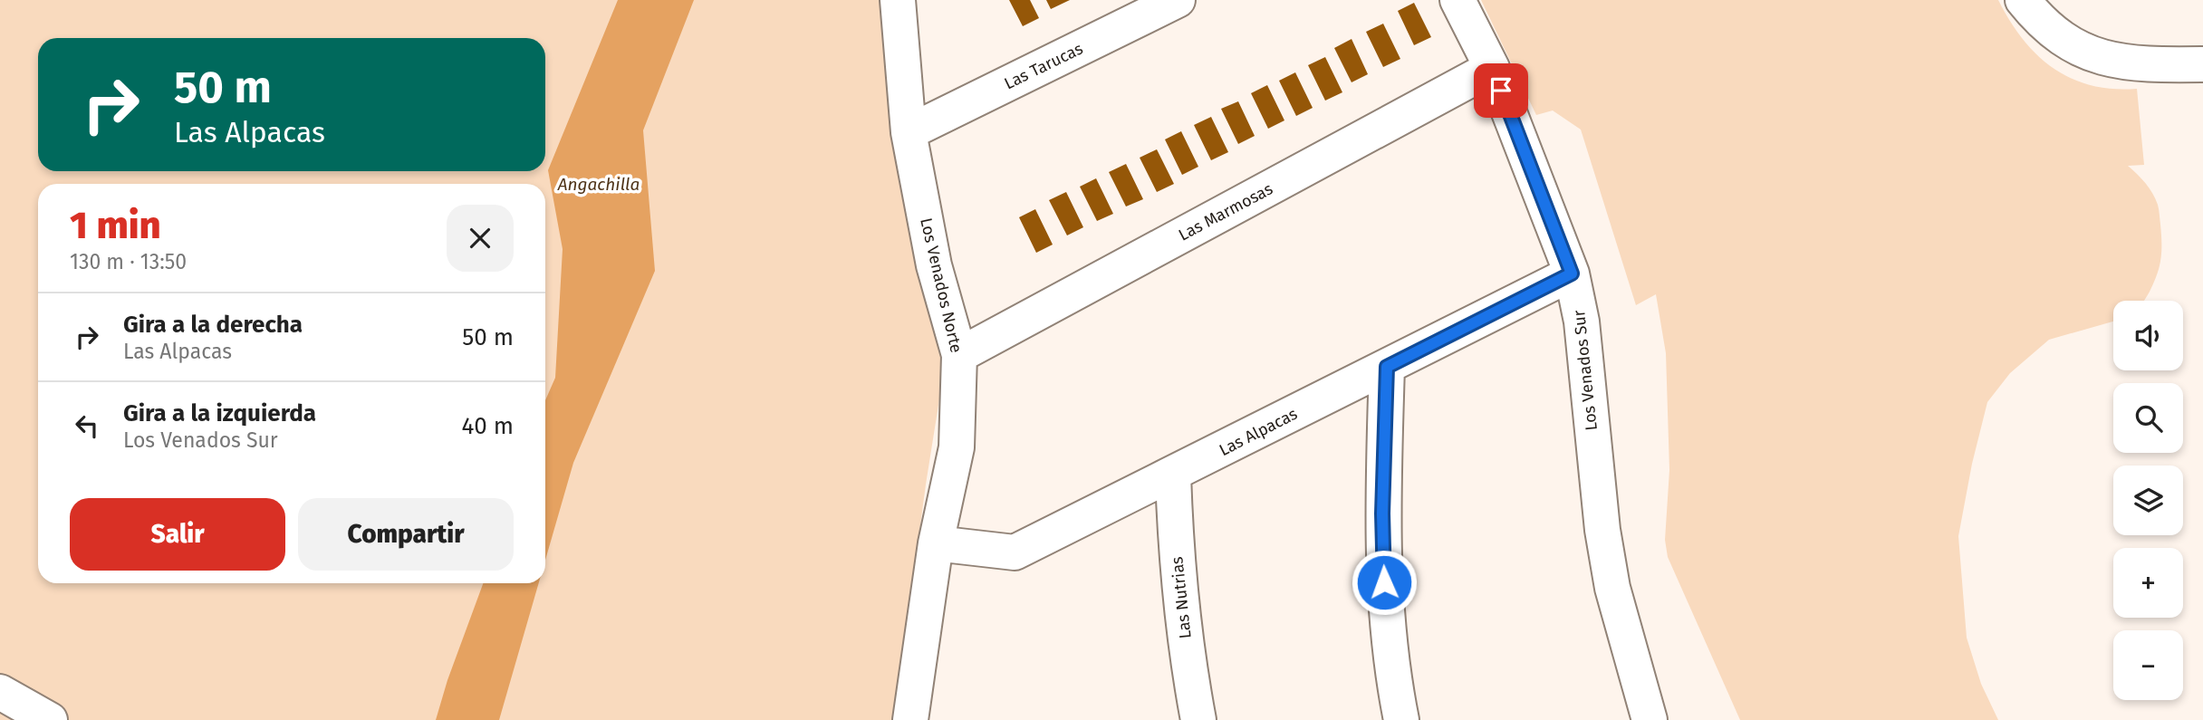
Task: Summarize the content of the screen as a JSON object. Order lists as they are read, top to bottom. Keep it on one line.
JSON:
{"streets":{"street":["Las Tarucas","Las Marmosas","Los Venados Norte","Los Venados Sur","Las Alpacas","Las Nutrias"]},"crossings":[["Las Tarucas","Los Venados Norte"],["Las Marmosas","Los Venados Norte"],["Las Marmosas","Los Venados Sur"],["Los Venados Norte","Las Alpacas"],["Los Venados Sur","Las Alpacas"],["Las Alpacas","Las Nutrias"]],"water":["Angachilla"],"page":{"turn":["50 m","Las Alpacas"],"heading":["1 min","130 m · 13:50"],"list":[{"name":"Gira a la derecha","note":"Las Alpacas","value":"50 m"},{"name":"Gira a la izquierda","note":"Los Venados Sur","value":"40 m"}],"map_buttons":["+","−"],"buttons":["Salir","Compartir"]}}
